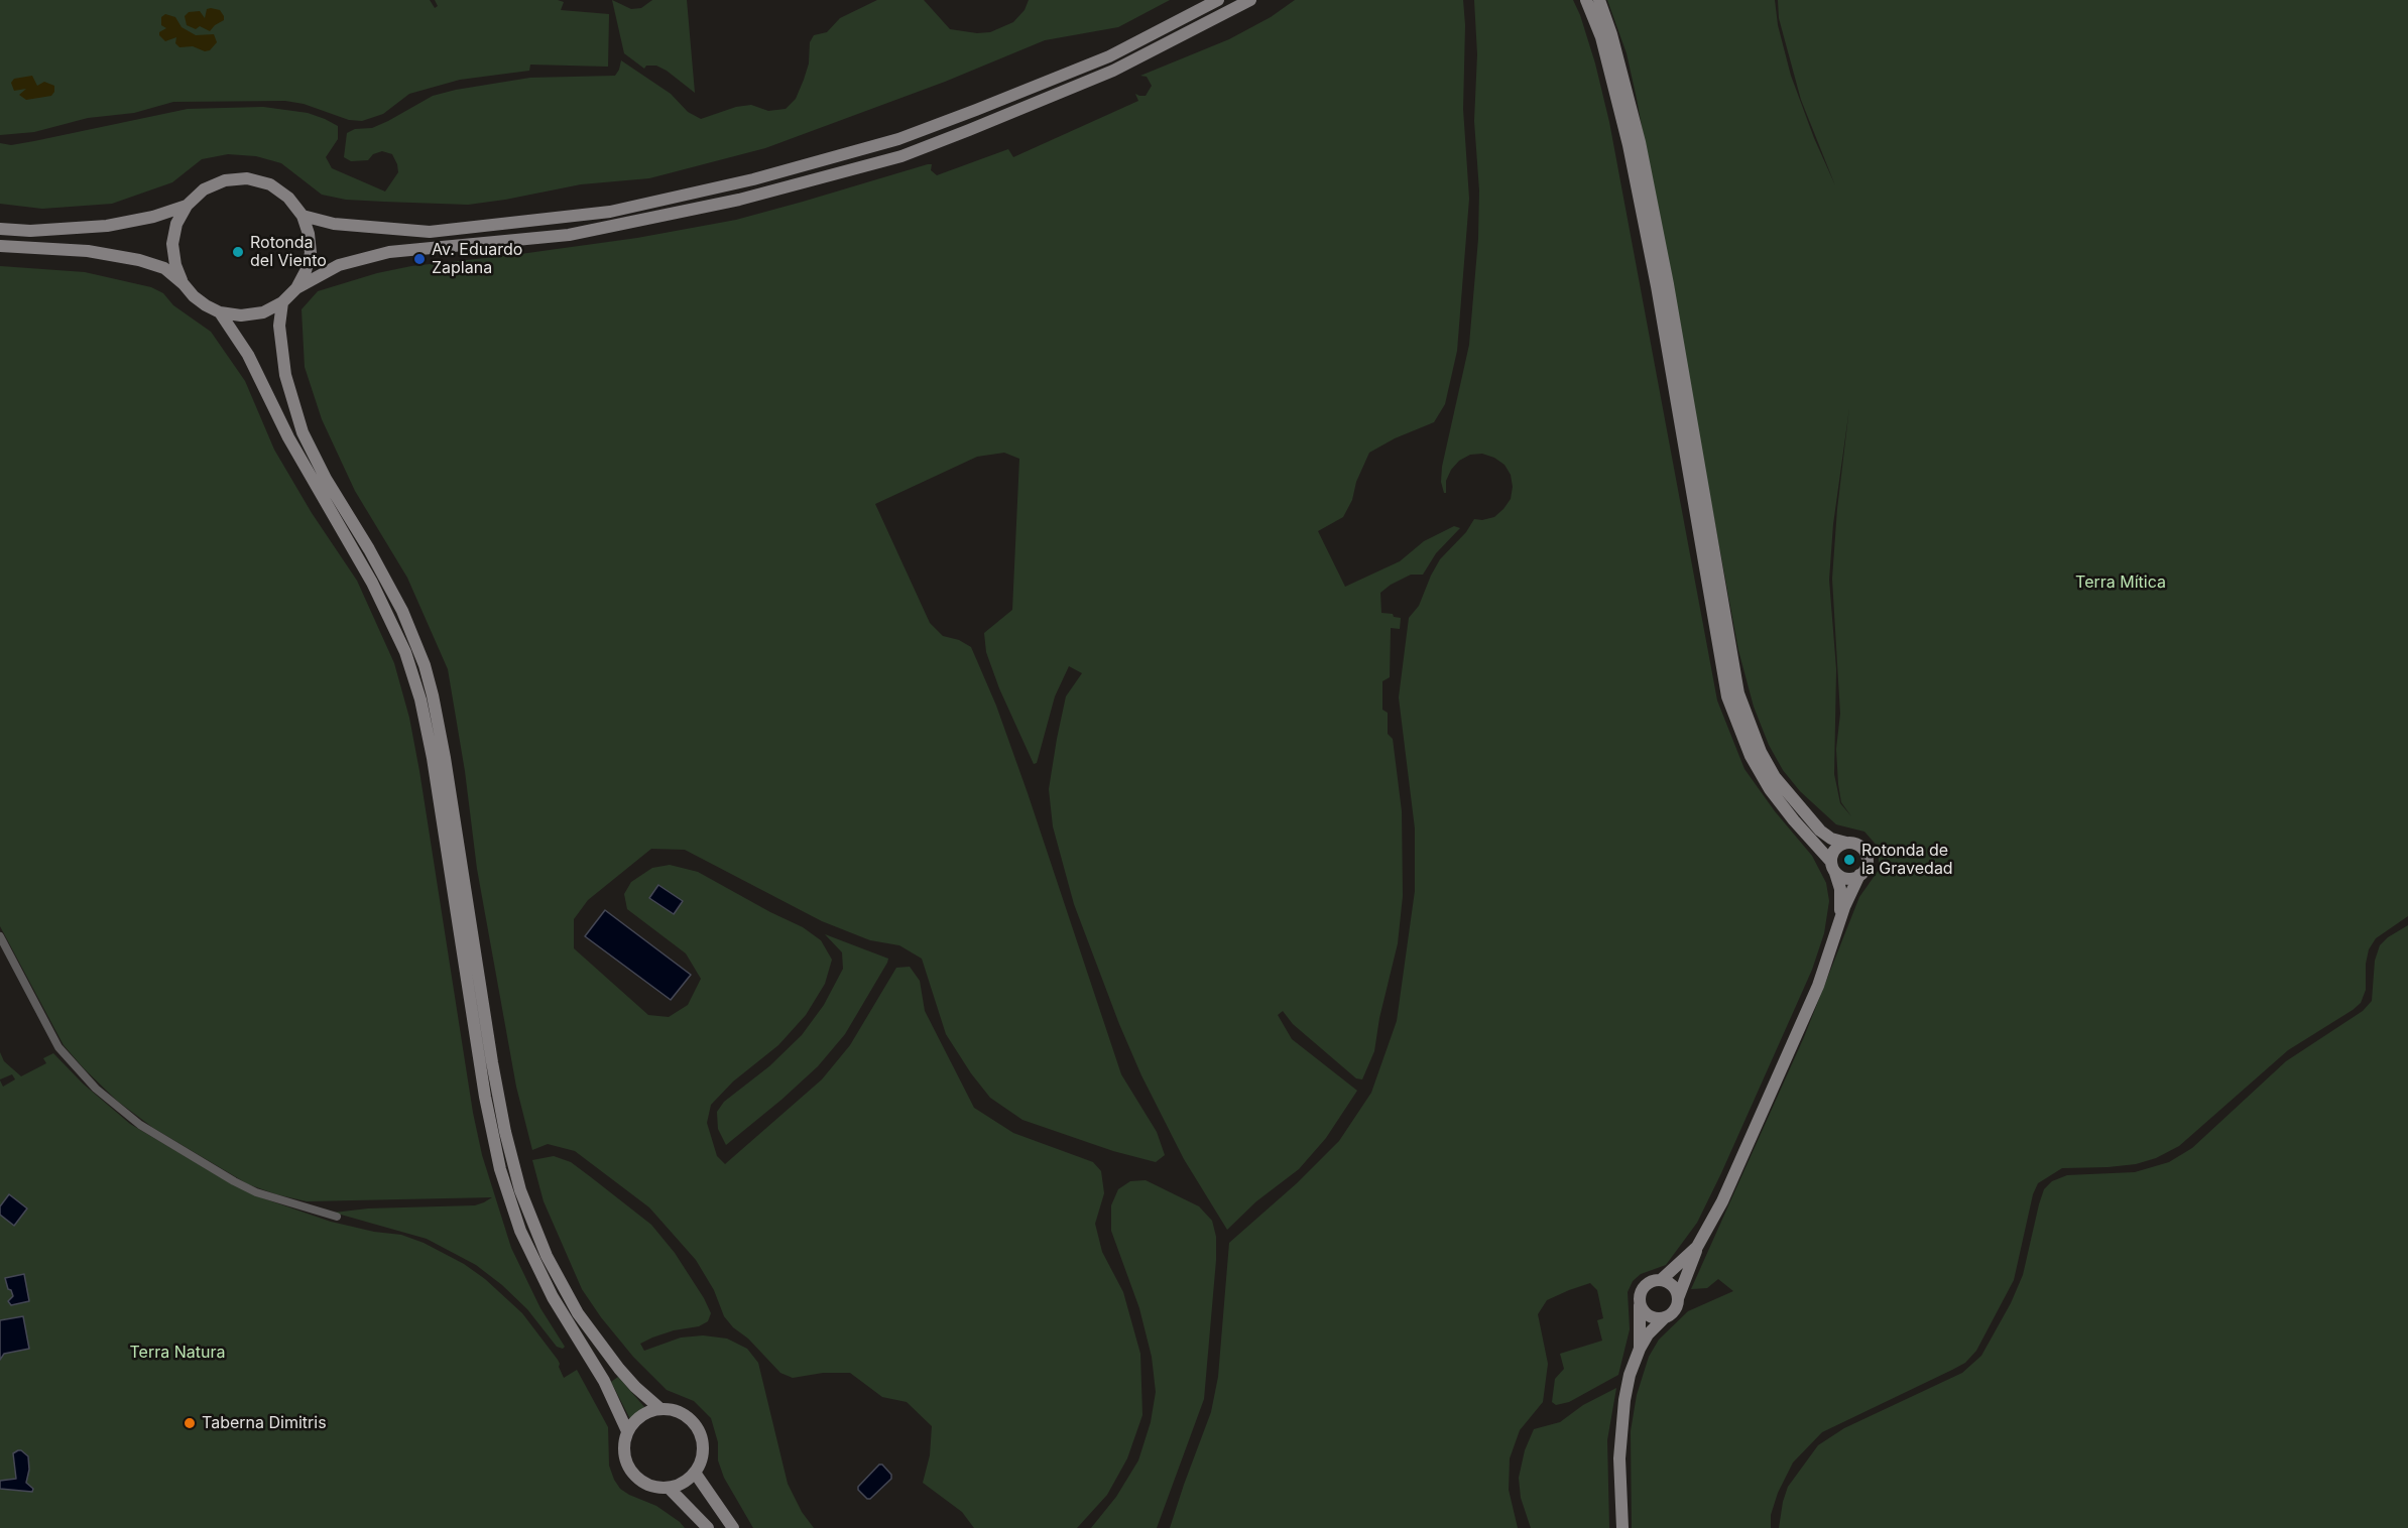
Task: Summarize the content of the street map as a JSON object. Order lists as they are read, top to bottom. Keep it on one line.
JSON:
{"parks":["Terra Mítica","Terra Natura"],"places":["Rotonda del Viento","Av. Eduardo Zaplana","Rotonda de la Gravedad","Taberna Dimitris"]}
